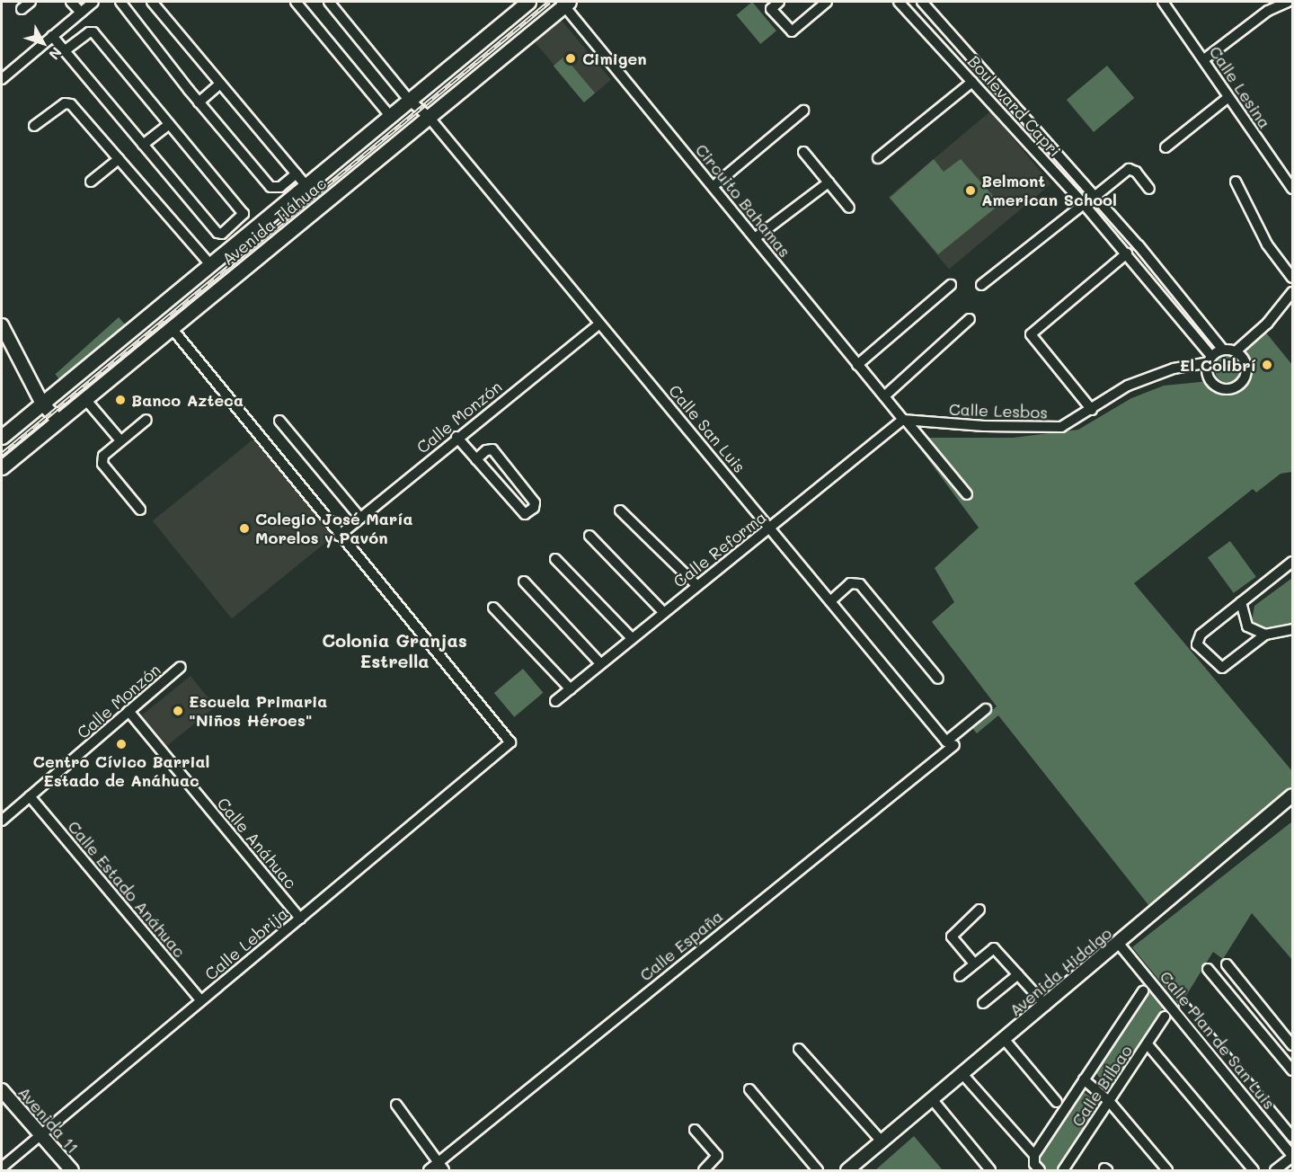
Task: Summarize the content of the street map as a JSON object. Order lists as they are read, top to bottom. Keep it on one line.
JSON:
{"streets":{"main road":["Avenida Tláhuac"],"street":["Calle Lesina","Boulevard Capri","Circuito Bahamas","Calle Lesbos","Calle Monzón","Calle San Luis","Calle Reforma","Calle Anáhuac","Calle Estado Anáhuac","Calle Lebrija","Calle España","Avenida Hidalgo","Calle Plan de San Luis","Calle Bilbao","Avenida 11"]},"crossings":[["Boulevard Capri","Calle Lesbos"],["Circuito Bahamas","Avenida Tláhuac"],["Circuito Bahamas","Calle Lesbos"],["Circuito Bahamas","Calle Reforma"],["Avenida Tláhuac","Calle San Luis"],["Calle Lesbos","Calle Reforma"],["Calle Monzón","Calle San Luis"],["Calle Monzón","Calle Anáhuac"],["Calle Monzón","Calle Estado Anáhuac"],["Calle Monzón","Calle Lebrija"],["Calle San Luis","Calle Reforma"],["Calle San Luis","Calle España"],["Calle Anáhuac","Calle Lebrija"],["Calle Estado Anáhuac","Calle Lebrija"],["Calle Lebrija","Avenida 11"],["Avenida Hidalgo","Calle Plan de San Luis"]],"districts":["Colonia Granjas Estrella"],"places":["Cimigen","Belmont American School","El Colibrí","Banco Azteca","Colegio José María Morelos y Pavón","Escuela Primaria \"Niños Héroes\"","Centro Cívico Barrial Estado de Anáhuac"],"north":"bottom right"}
